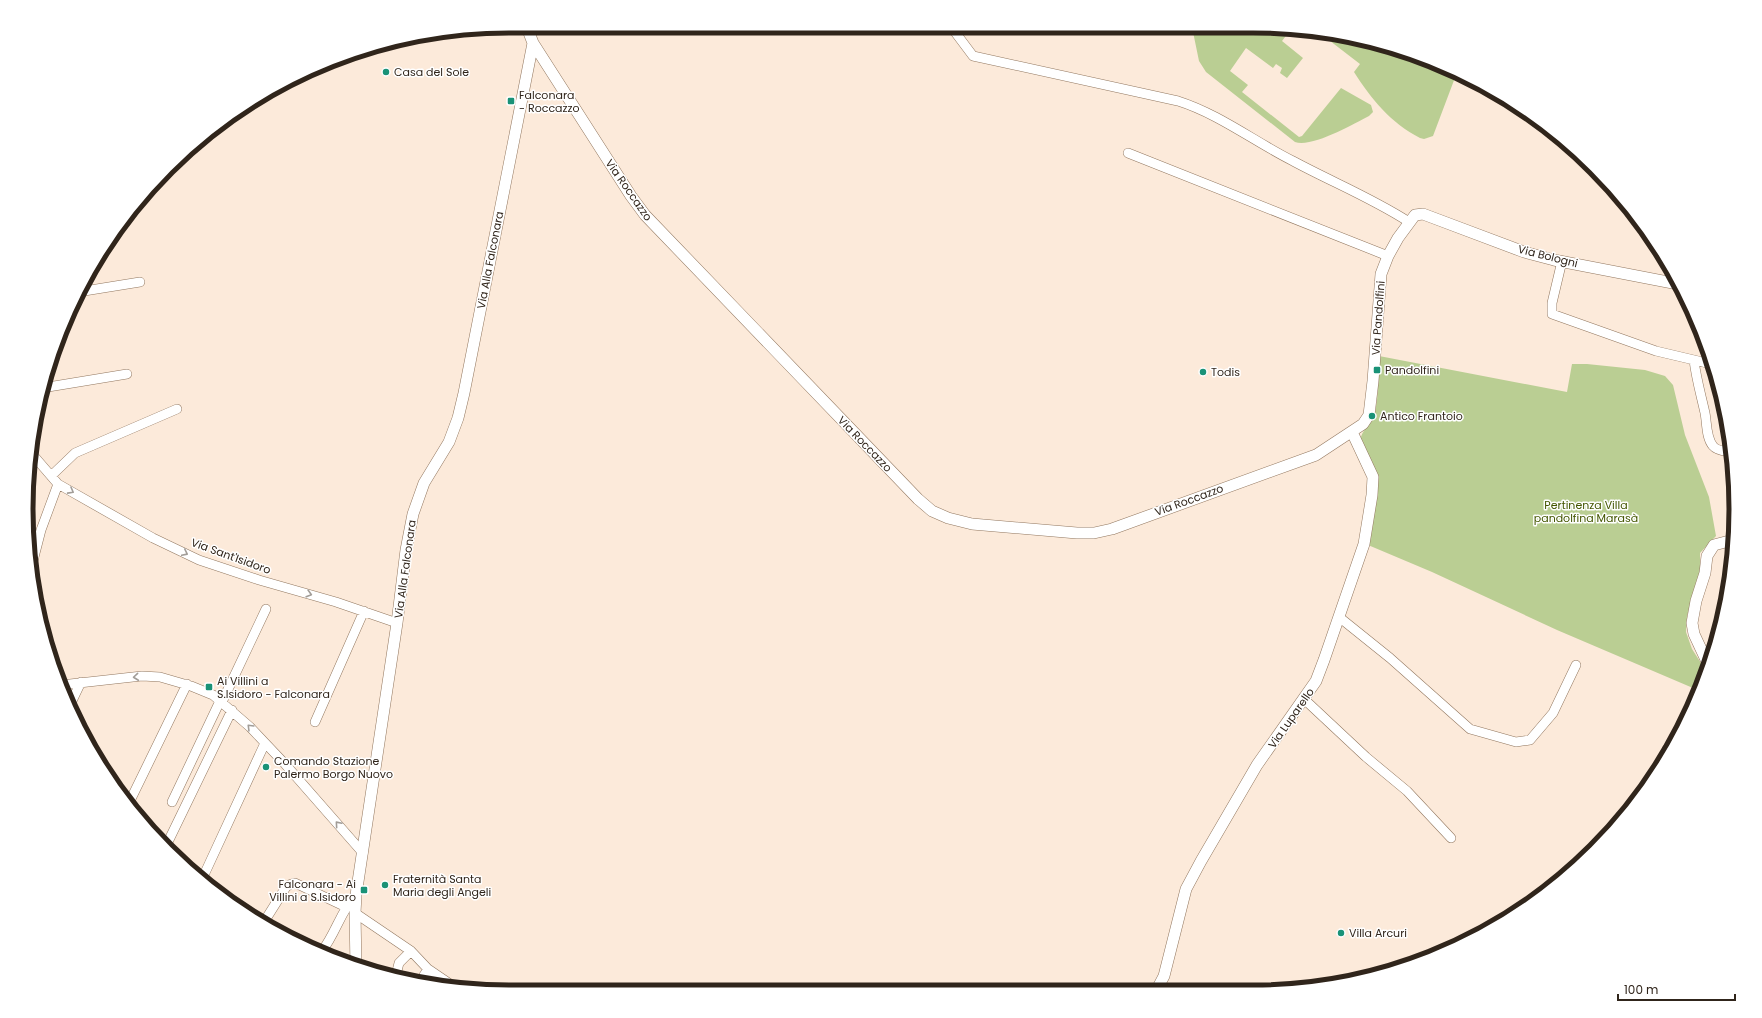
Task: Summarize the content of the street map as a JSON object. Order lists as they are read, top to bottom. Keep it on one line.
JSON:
{"streets":{"street":["Via Roccazzo","Via Bologni","Via Alla Falconara","Via Pandolfini","Via Sant'Isidoro","Via Luparello"]},"crossings":[["Via Roccazzo","Via Alla Falconara"],["Via Roccazzo","Via Pandolfini"],["Via Roccazzo","Via Luparello"],["Via Bologni","Via Pandolfini"],["Via Alla Falconara","Via Sant'Isidoro"],["Via Pandolfini","Via Luparello"]],"one_way":["Via Sant'Isidoro"],"parks":["Pertinenza Villa pandolfina Marasà"],"places":{"other":["Casa del Sole","Todis","Antico Frantoio","Comando Stazione Palermo Borgo Nuovo","Fraternità Santa Maria degli Angeli","Villa Arcuri"],"transit":["Falconara - Roccazzo","Pandolfini","Ai Villini a S.Isidoro - Falconara","Falconara - Ai Villini a S.Isidoro"]},"scale_bar":"100 m"}
